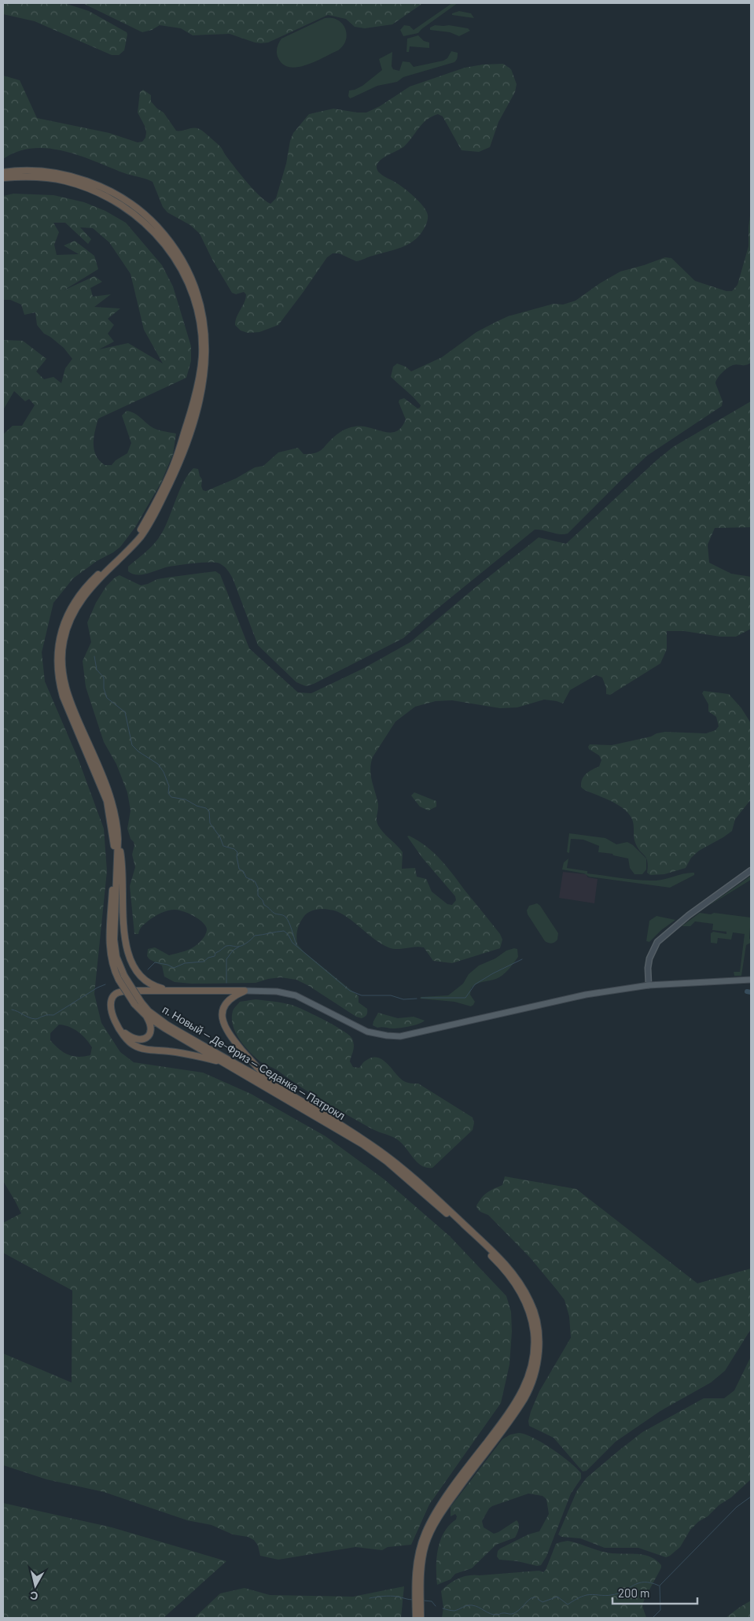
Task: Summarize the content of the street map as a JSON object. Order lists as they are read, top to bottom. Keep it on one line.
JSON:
{"streets":{"highway":["п. Новый — Де-Фриз — Седанка — Патрокл"]},"scale_bar":"200 m","north":"bottom"}
